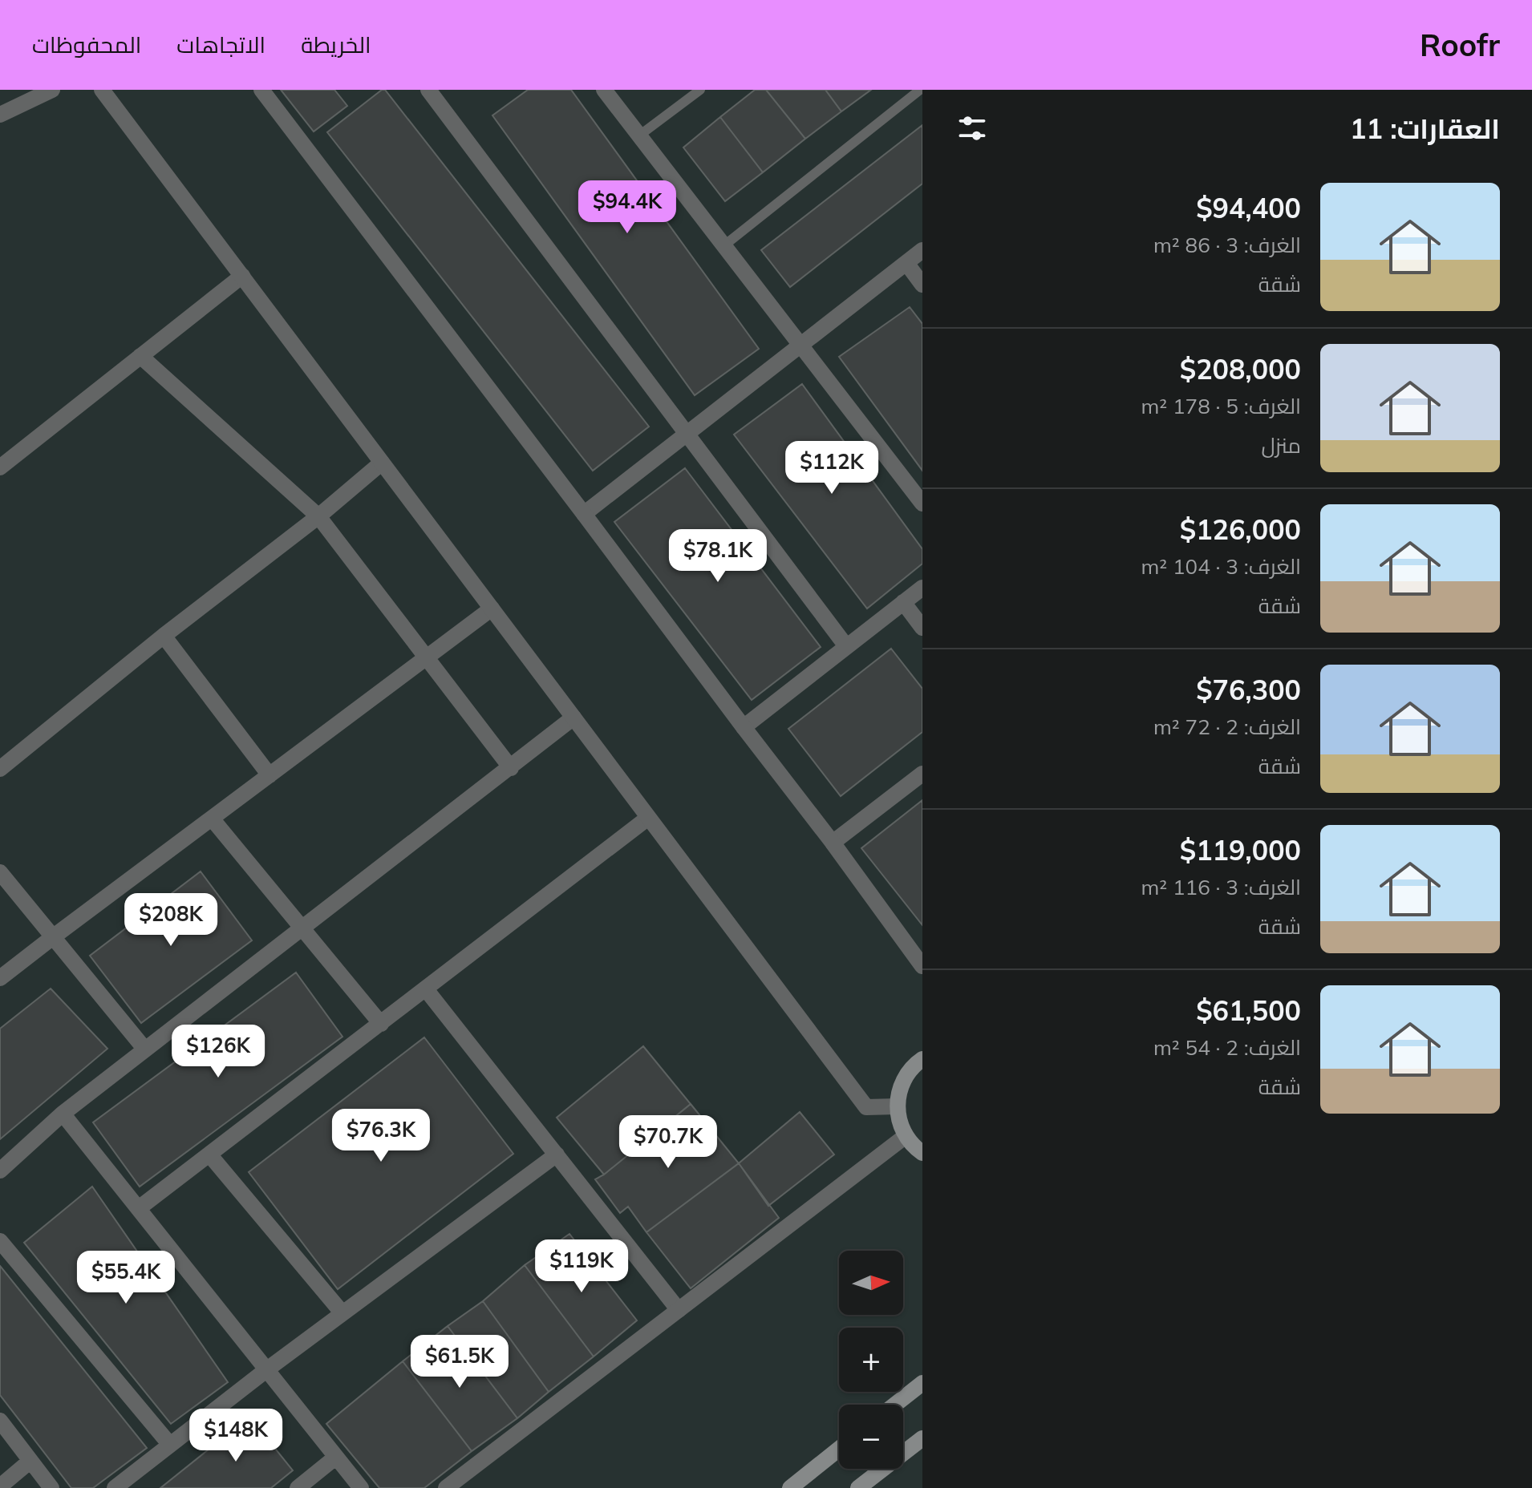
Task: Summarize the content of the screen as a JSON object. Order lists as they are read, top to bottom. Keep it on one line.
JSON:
{"north":"right","page":{"header":"Roofr","nav":["الخريطة","الاتجاهات","المحفوظات"],"heading":"العقارات: 11","list":[{"name":"$94,400","note":"الغرف: 3 · 86 m² · شقة"},{"name":"$208,000","note":"الغرف: 5 · 178 m² · منزل"},{"name":"$126,000","note":"الغرف: 3 · 104 m² · شقة"},{"name":"$76,300","note":"الغرف: 2 · 72 m² · شقة"},{"name":"$119,000","note":"الغرف: 3 · 116 m² · شقة"},{"name":"$61,500","note":"الغرف: 2 · 54 m² · شقة"}],"price":["$94.4K","$112K","$78.1K","$208K","$126K","$76.3K","$70.7K","$119K","$55.4K","$61.5K","$148K"],"map_buttons":["+","−"]}}
